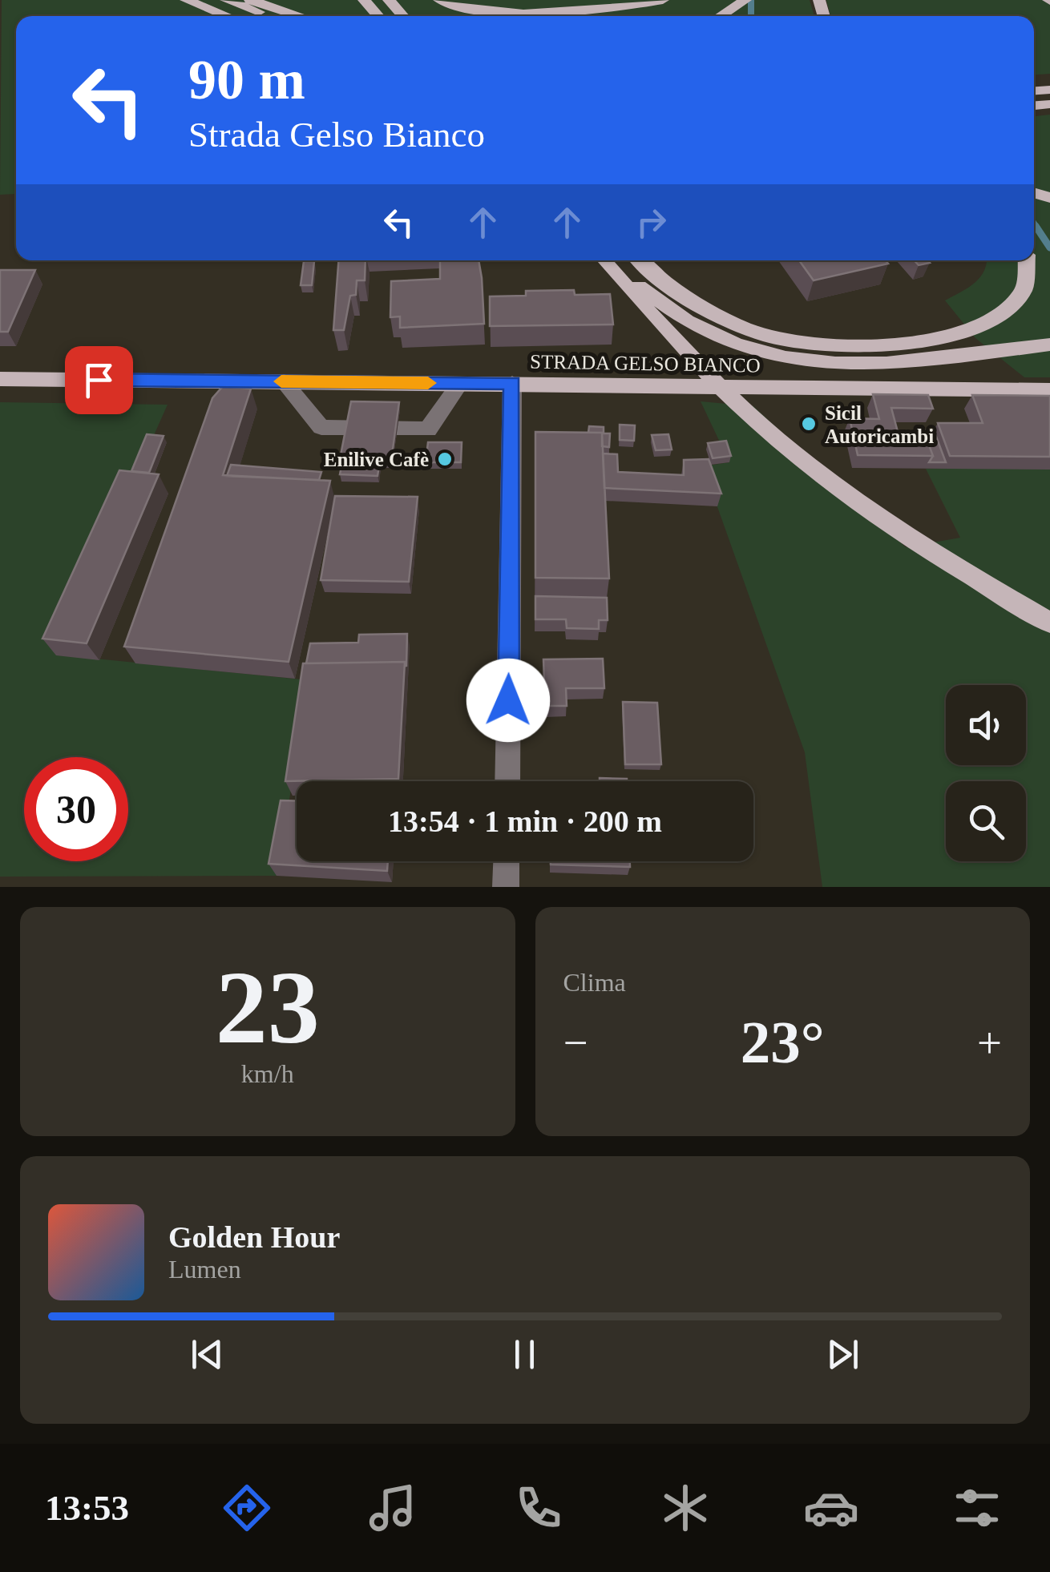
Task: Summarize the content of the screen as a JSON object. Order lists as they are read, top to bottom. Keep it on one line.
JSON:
{"streets":{"main road":["STRADA GELSO BIANCO"]},"places":["Sicil Autoricambi","Enilive Cafè"],"page":{"turn":["90 m","Strada Gelso Bianco"],"limit":"30","trip":"13:54 · 1 min · 200 m","tile":[["23","km/h"],"Clima"],"heat":["−","23°","+"],"song":["Golden Hour","Lumen"],"tabs":"13:53"}}
